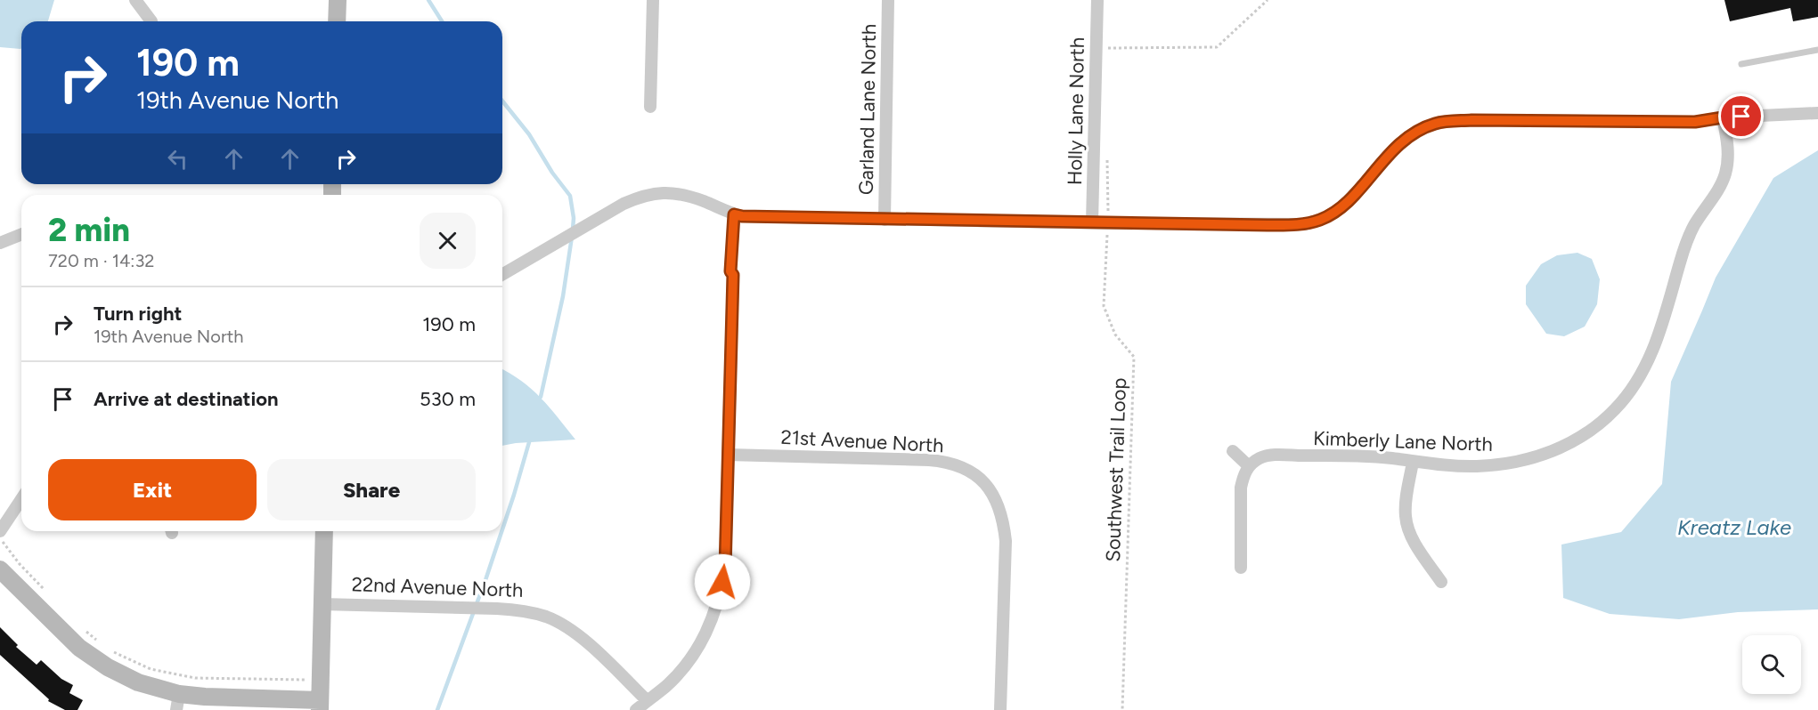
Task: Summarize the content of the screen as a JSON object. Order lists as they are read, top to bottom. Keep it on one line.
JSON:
{"streets":{"street":["Garland Lane North","Holly Lane North","21st Avenue North","Kimberly Lane North","22nd Avenue North"],"path":["Southwest Trail Loop"]},"water":["Kreatz Lake"],"page":{"turn":["190 m","19th Avenue North"],"heading":["2 min","720 m · 14:32"],"list":[{"name":"Turn right","note":"19th Avenue North","value":"190 m"},{"name":"Arrive at destination","value":"530 m"}],"buttons":["Exit","Share"]}}
